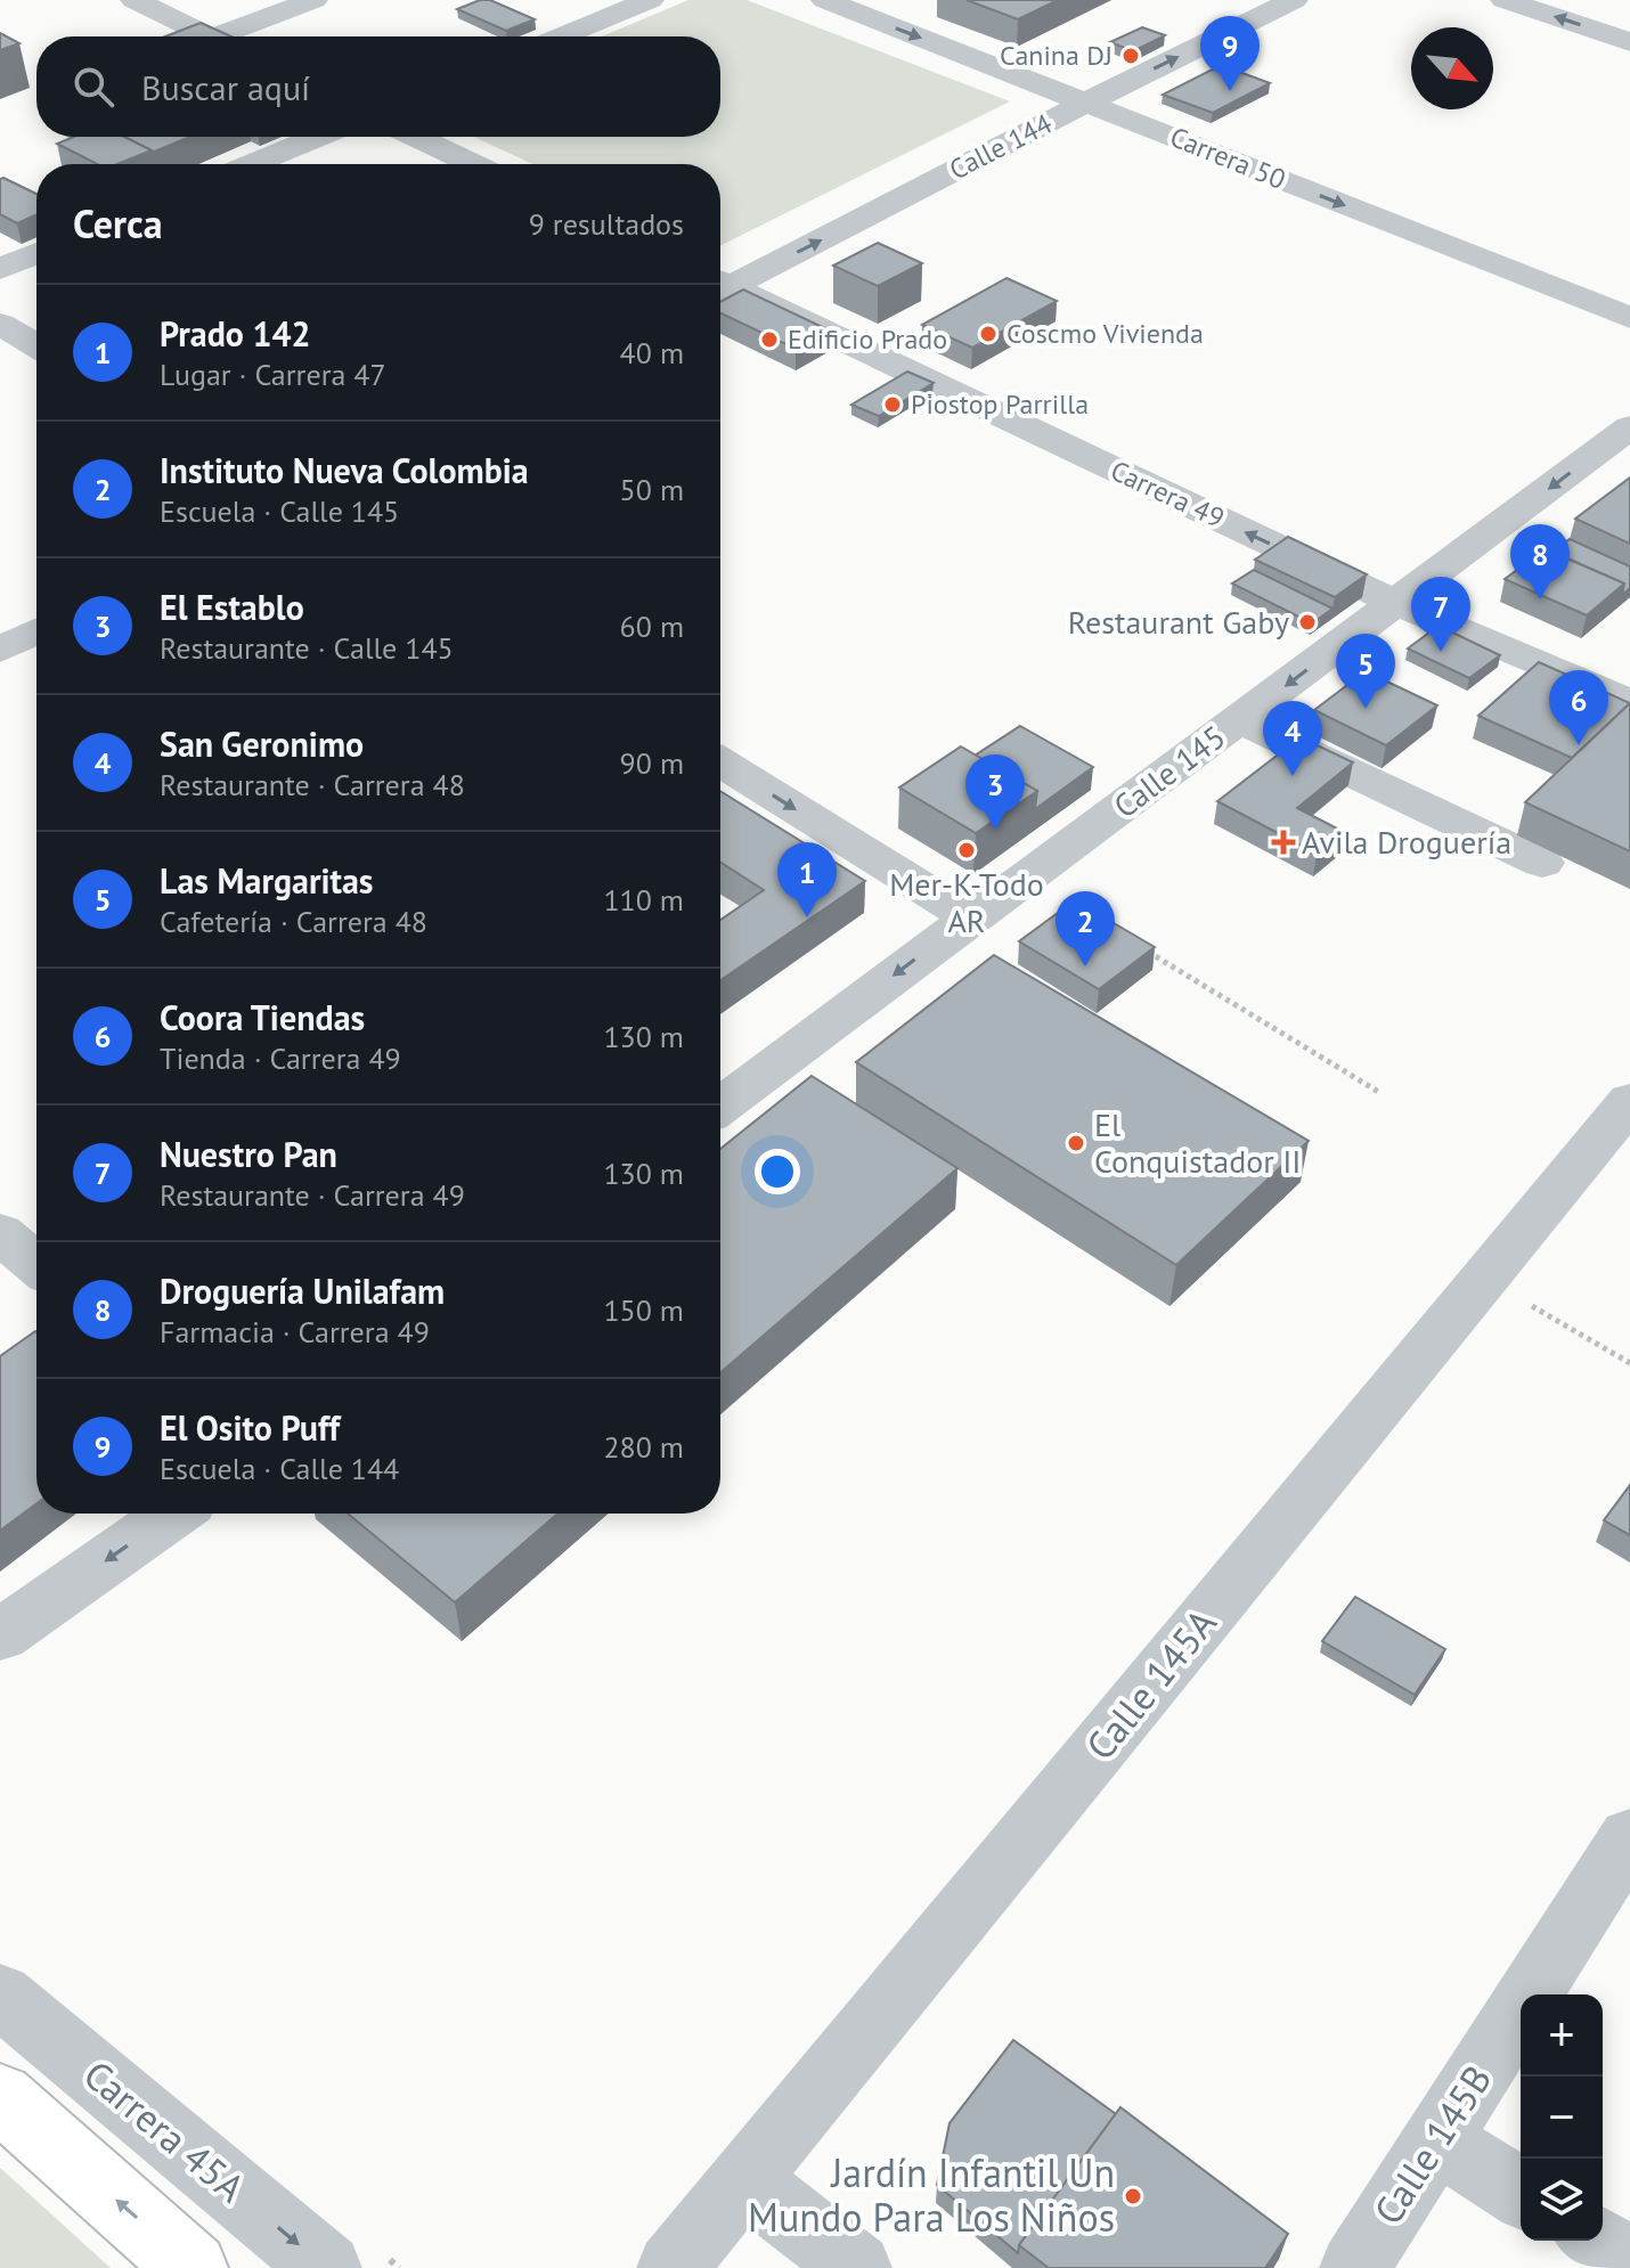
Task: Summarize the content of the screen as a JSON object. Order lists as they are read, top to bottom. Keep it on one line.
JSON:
{"streets":{"street":["Calle 144","Carrera 50","Carrera 49","Calle 145","Calle 145A","Carrera 45A","Calle 145B"]},"crossings":[["Calle 144","Carrera 50"],["Carrera 49","Calle 145"]],"one_way":["Calle 144","Carrera 50","Calle 145","Carrera 45A"],"places":{"other":["Canina DJ","Coscmo Vivienda","Edificio Prado","Piostop Parrilla","Restaurant Gaby","Mer-K-Todo AR","El Conquistador II","Jardín Infantil Un Mundo Para Los Niños"],"health":["Avila Droguería"]},"north":"bottom right","page":{"pins":["9","8","7","5","6","4","3","1","2"],"search":"Buscar aquí","heading":["Cerca","9 resultados"],"list":[{"mark":"1","name":"Prado 142","note":"Lugar · Carrera 47","value":"40 m"},{"mark":"2","name":"Instituto Nueva Colombia","note":"Escuela · Calle 145","value":"50 m"},{"mark":"3","name":"El Establo","note":"Restaurante · Calle 145","value":"60 m"},{"mark":"4","name":"San Geronimo","note":"Restaurante · Carrera 48","value":"90 m"},{"mark":"5","name":"Las Margaritas","note":"Cafetería · Carrera 48","value":"110 m"},{"mark":"6","name":"Coora Tiendas","note":"Tienda · Carrera 49","value":"130 m"},{"mark":"7","name":"Nuestro Pan","note":"Restaurante · Carrera 49","value":"130 m"},{"mark":"8","name":"Droguería Unilafam","note":"Farmacia · Carrera 49","value":"150 m"},{"mark":"9","name":"El Osito Puff","note":"Escuela · Calle 144","value":"280 m"}],"map_buttons":["+","−"]}}
